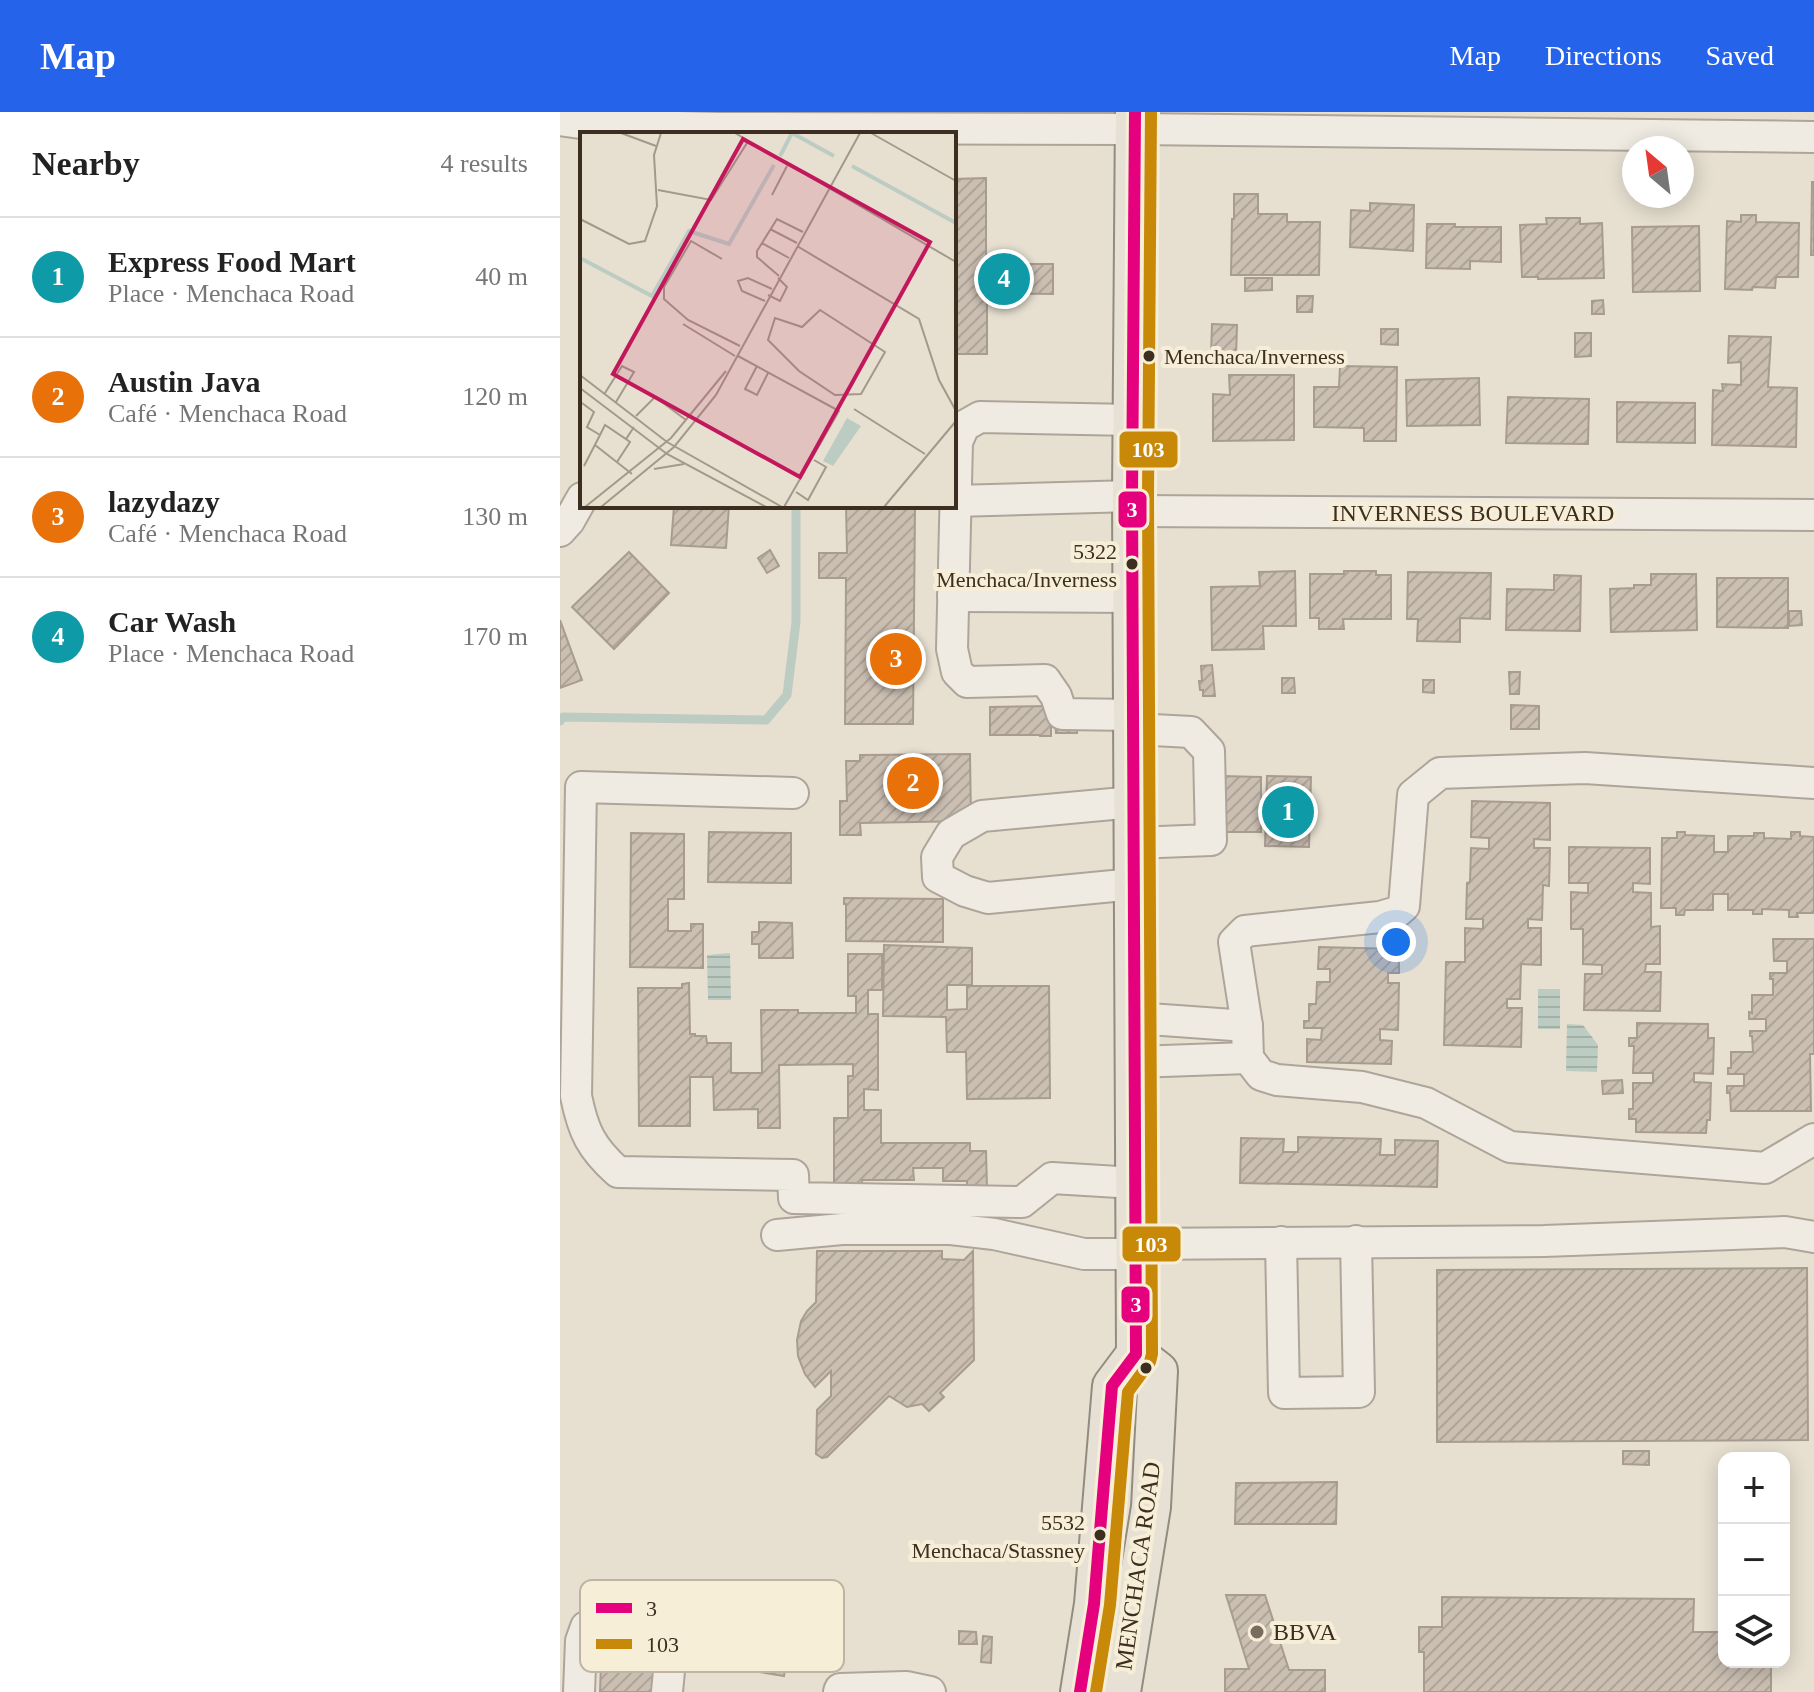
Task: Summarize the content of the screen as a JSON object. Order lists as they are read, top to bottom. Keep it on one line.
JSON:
{"streets":{"main road":["MENCHACA ROAD"],"street":["INVERNESS BOULEVARD"]},"places":["Menchaca/Inverness","5322 Menchaca/Inverness","5532 Menchaca/Stassney","BBVA"],"lines":["transit line 3","transit line 103"],"legend":["3","103"],"north":"top left","page":{"header":"Map","nav":["Map","Directions","Saved"],"heading":["Nearby","4 results"],"list":[{"mark":"1","name":"Express Food Mart","note":"Place · Menchaca Road","value":"40 m"},{"mark":"2","name":"Austin Java","note":"Café · Menchaca Road","value":"120 m"},{"mark":"3","name":"lazydazy","note":"Café · Menchaca Road","value":"130 m"},{"mark":"4","name":"Car Wash","note":"Place · Menchaca Road","value":"170 m"}],"pins":["4","3","2","1"],"map_buttons":["+","−"]}}
